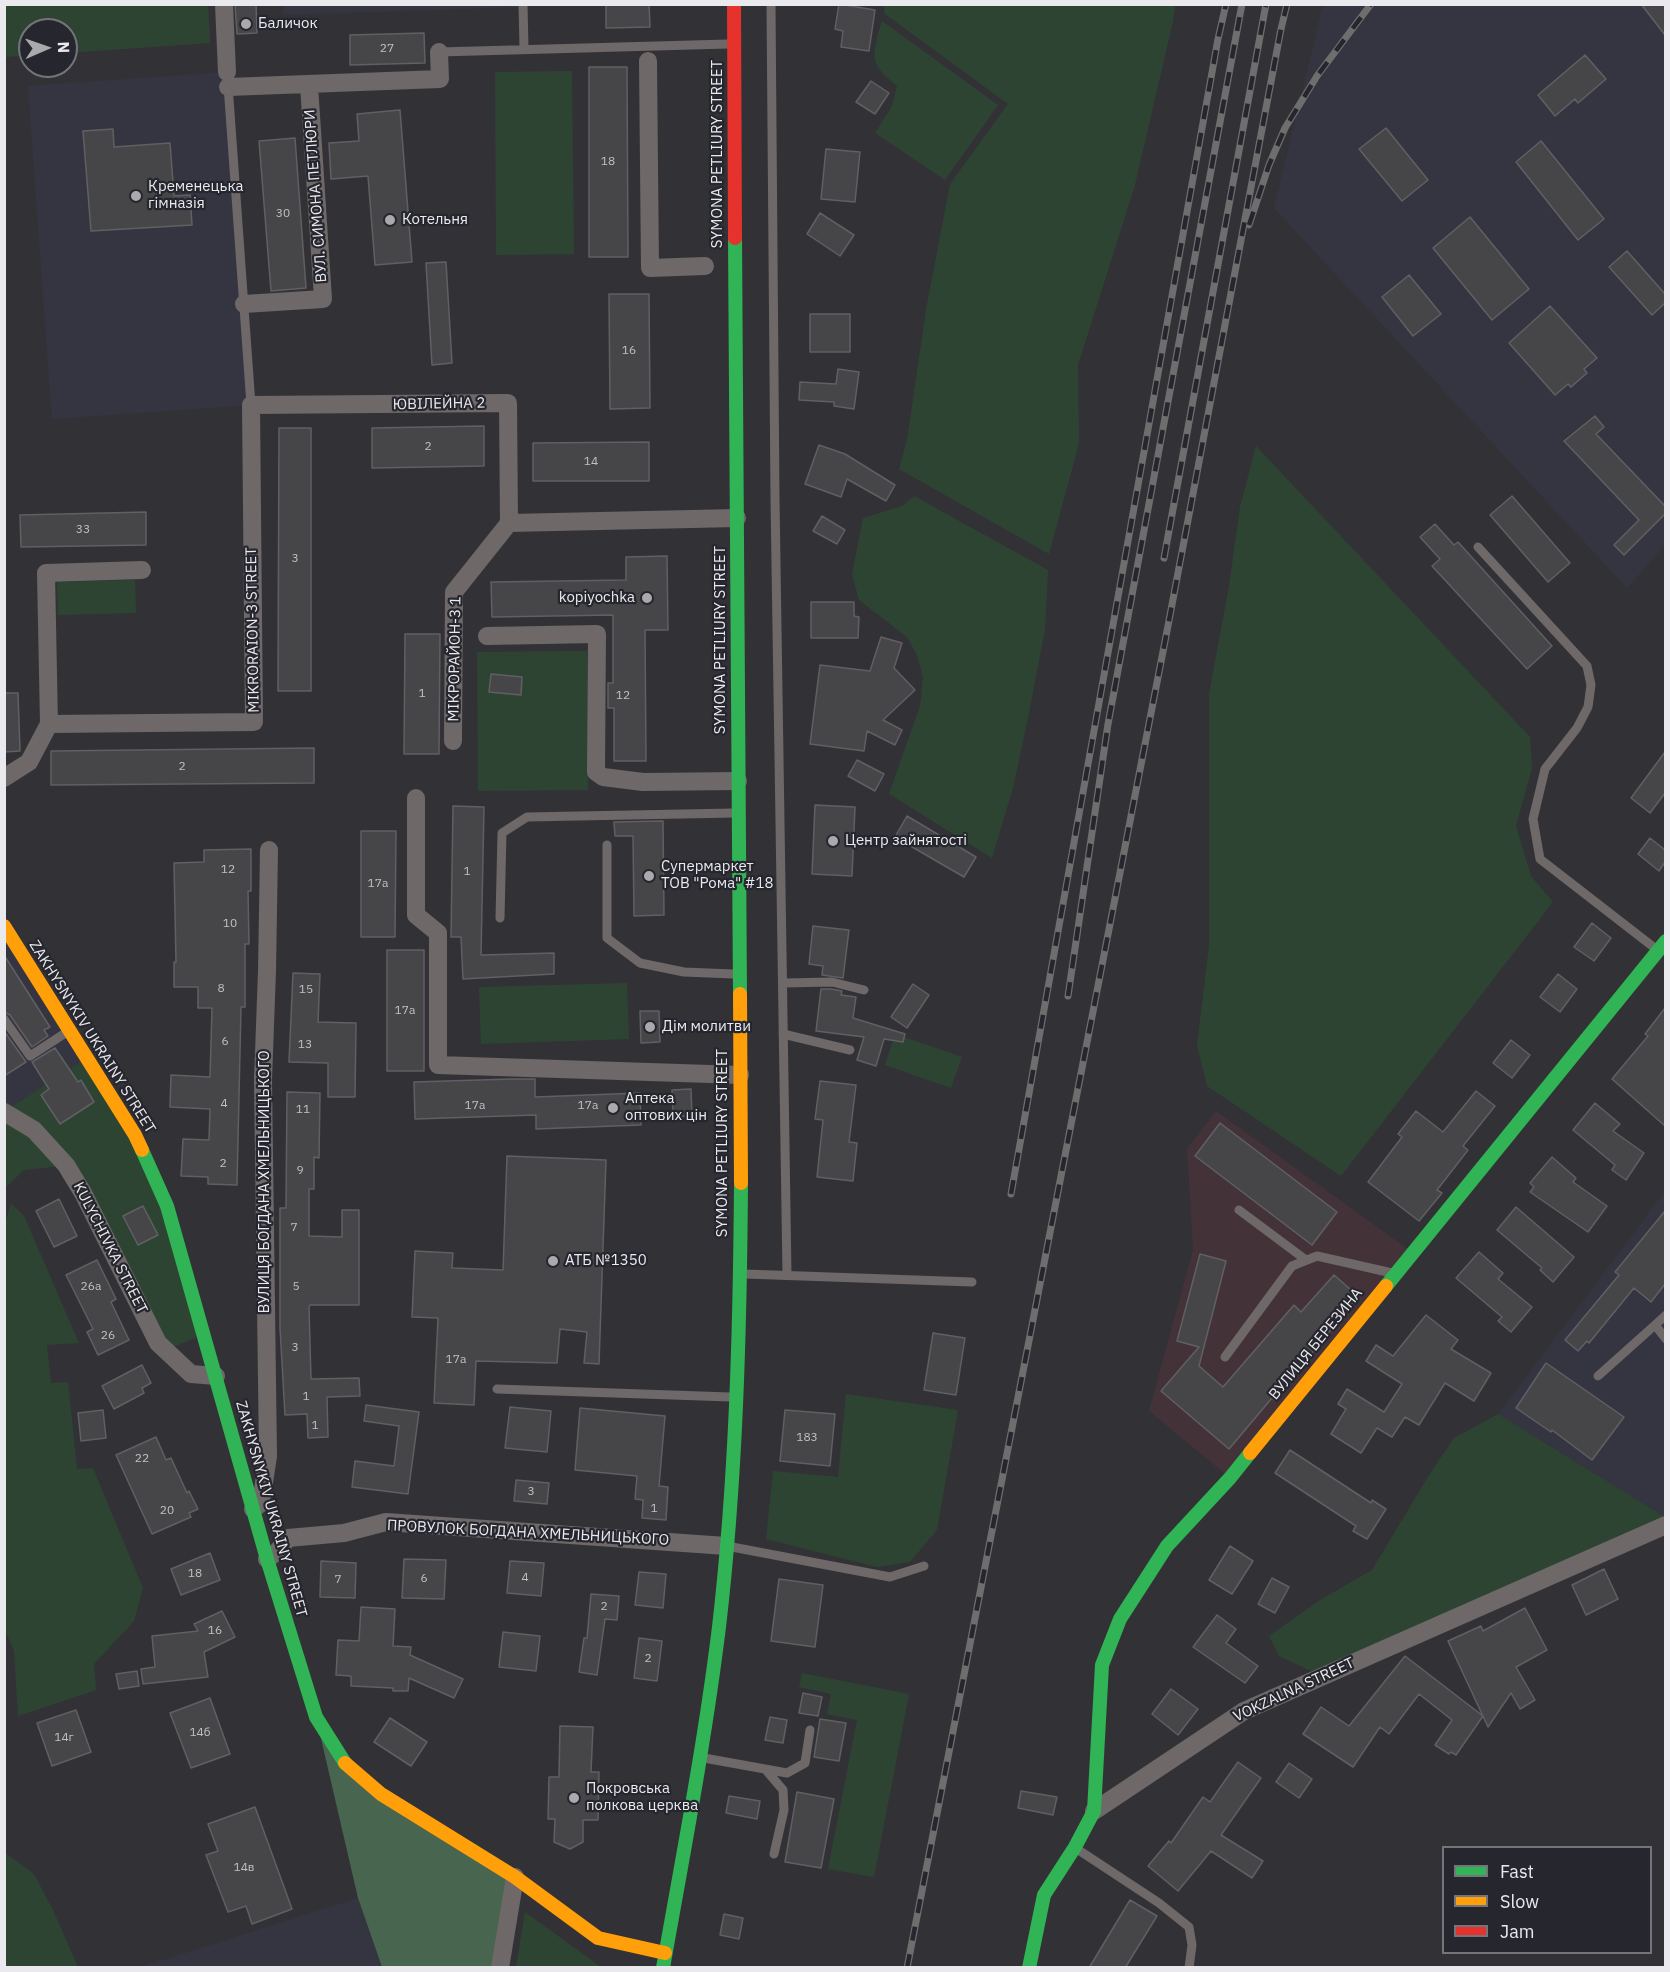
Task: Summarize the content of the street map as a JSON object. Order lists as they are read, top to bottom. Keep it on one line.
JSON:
{"streets":{"main road":["SYMONA PETLIURY STREET","ZAKHYSNYKIV UKRAINY STREET","ВУЛИЦЯ БЕРЕЗИНА","VOKZALNA STREET"],"street":["ВУЛ. СИМОНА ПЕТЛЮРИ","ЮВІЛЕЙНА 2","MIKRORAION-3 STREET","МІКРОРАЙОН-3 1","ВУЛИЦЯ БОГДАНА ХМЕЛЬНИЦЬКОГО","KULYCHIVKA STREET","ПРОВУЛОК БОГДАНА ХМЕЛЬНИЦЬКОГО"]},"crossings":[["SYMONA PETLIURY STREET","ZAKHYSNYKIV UKRAINY STREET"],["SYMONA PETLIURY STREET","ПРОВУЛОК БОГДАНА ХМЕЛЬНИЦЬКОГО"],["ЮВІЛЕЙНА 2","MIKRORAION-3 STREET"],["ЮВІЛЕЙНА 2","МІКРОРАЙОН-3 1"],["ZAKHYSNYKIV UKRAINY STREET","ВУЛИЦЯ БОГДАНА ХМЕЛЬНИЦЬКОГО"],["ZAKHYSNYKIV UKRAINY STREET","KULYCHIVKA STREET"],["ZAKHYSNYKIV UKRAINY STREET","ПРОВУЛОК БОГДАНА ХМЕЛЬНИЦЬКОГО"],["ВУЛИЦЯ БЕРЕЗИНА","VOKZALNA STREET"]],"places":["Баличок","Кременецька гімназія","Котельня","kopiyochka","Центр зайнятості","Супермаркет ТОВ \"Рома\" #18","Дім молитви","Аптека оптових цін","АТБ №1350","Покровська полкова церква"],"house_numbers":["27","18","30","16","2","14","33","3","1","12","2","12","1","17а","10","8","15","17а","6","13","4","17а","17а","11","2","9","7","26а","5","26","3","17а","1","1","183","22","3","1","20","18","4","6","7","2","16","2","14б","14г","14в"],"legend":["Fast","Slow","Jam"],"north":"right"}
